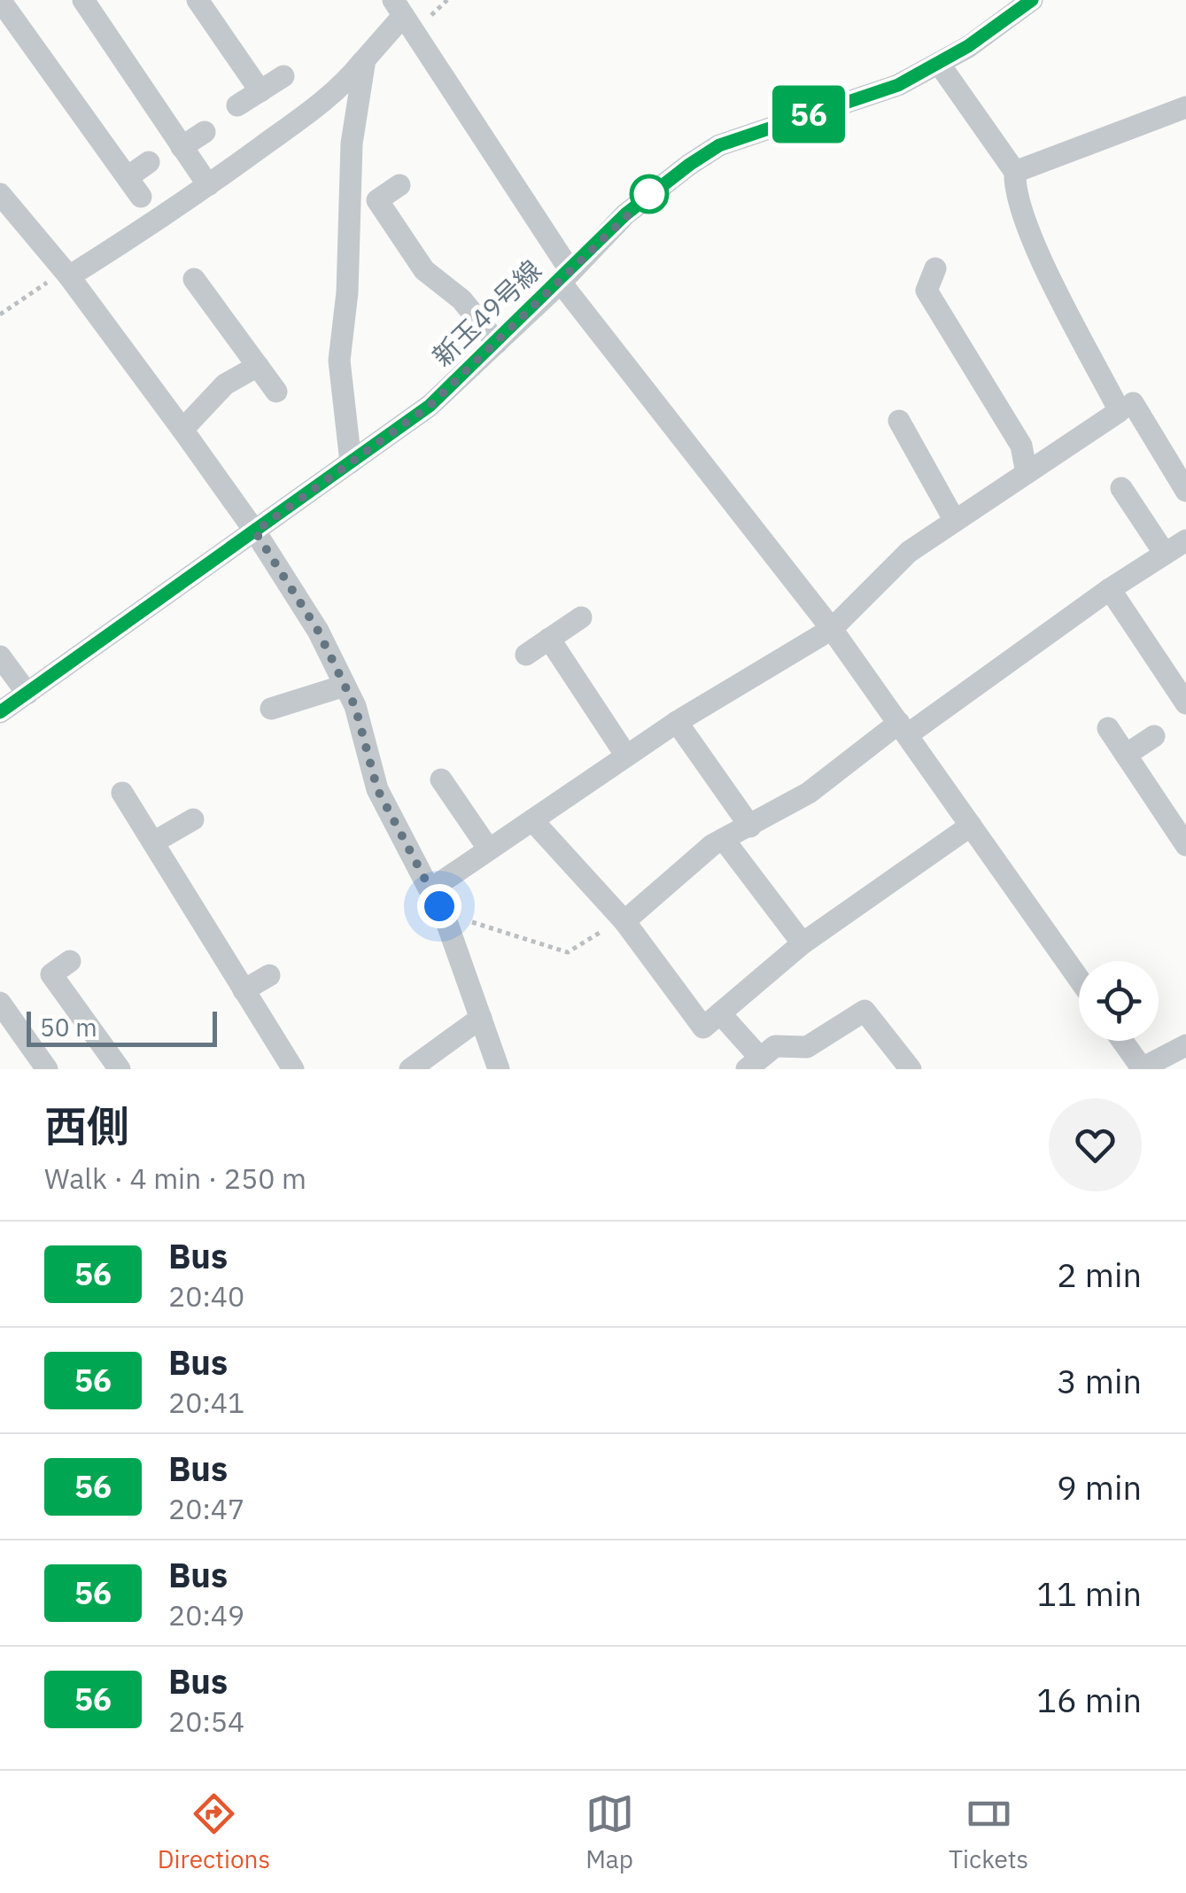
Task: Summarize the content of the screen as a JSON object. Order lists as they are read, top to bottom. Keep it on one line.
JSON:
{"streets":{"street":["新玉49号線"]},"lines":["bus line 56"],"scale_bar":"50 m","page":{"on_map":"56","scale":"50 m","heading":["西側","Walk · 4 min · 250 m"],"list":[{"mark":"56","name":"Bus","note":"20:40","value":"2 min"},{"mark":"56","name":"Bus","note":"20:41","value":"3 min"},{"mark":"56","name":"Bus","note":"20:47","value":"9 min"},{"mark":"56","name":"Bus","note":"20:49","value":"11 min"},{"mark":"56","name":"Bus","note":"20:54","value":"16 min"}],"tabs":["Directions","Map","Tickets"]}}
